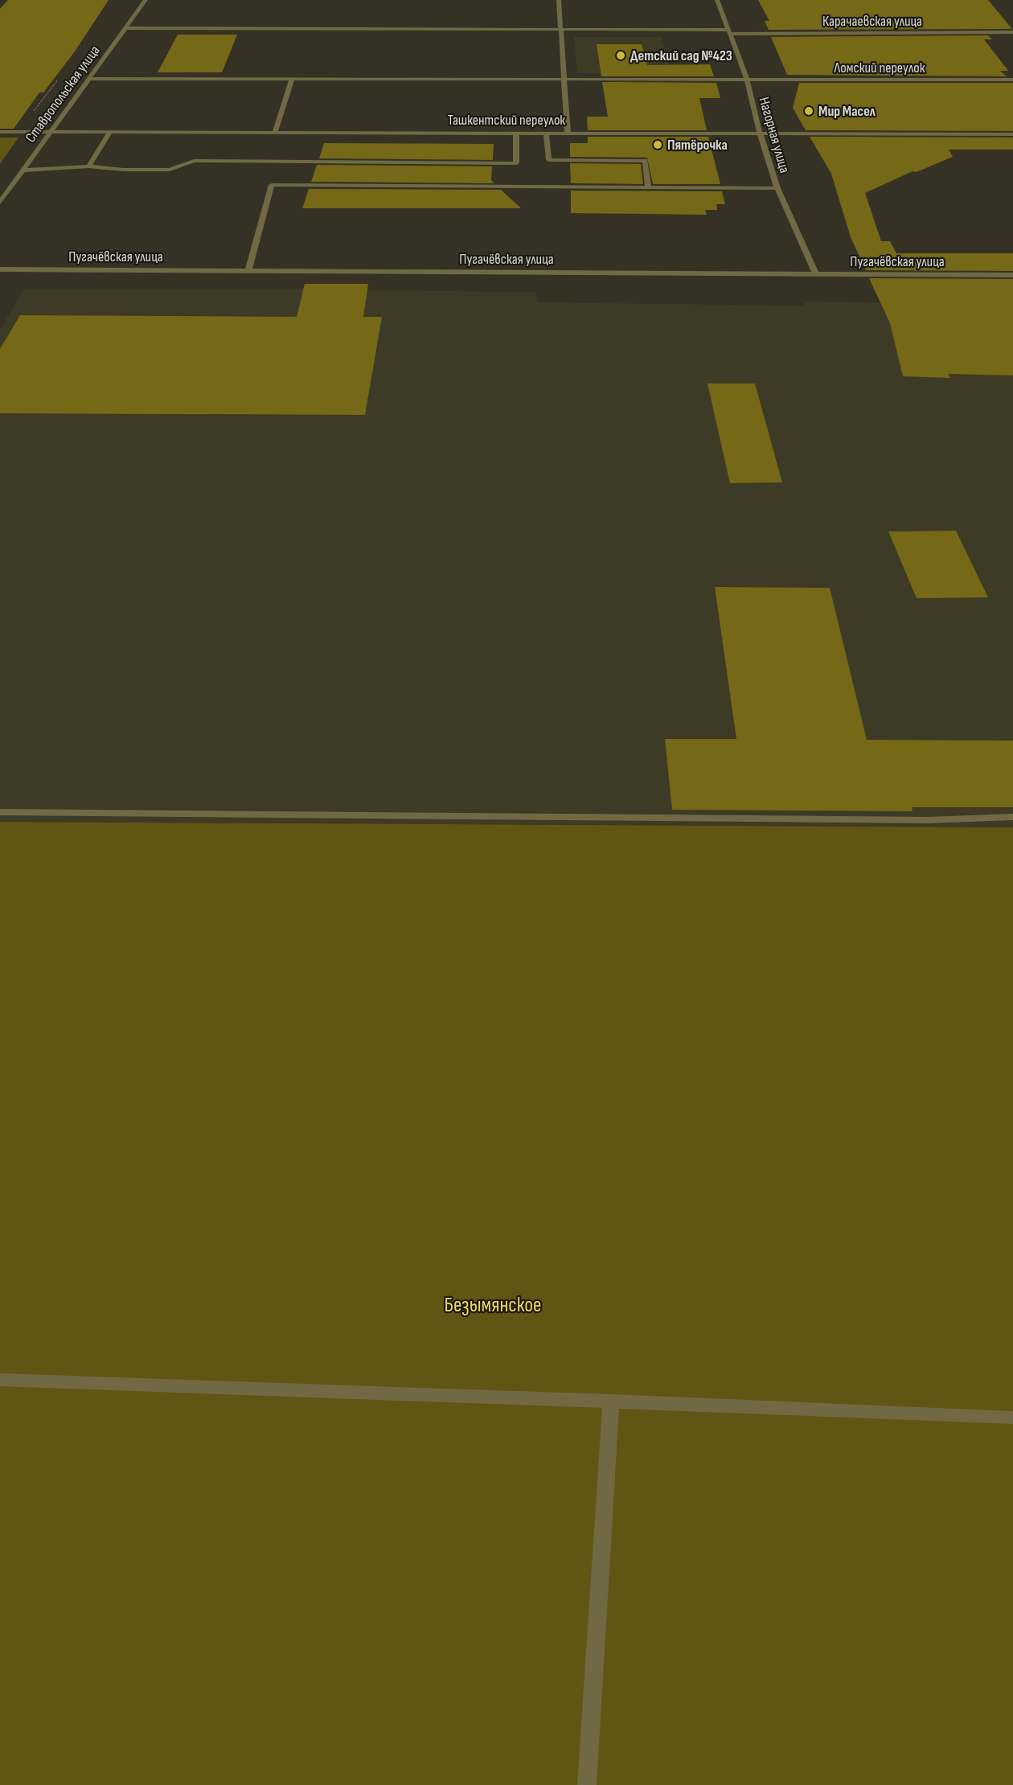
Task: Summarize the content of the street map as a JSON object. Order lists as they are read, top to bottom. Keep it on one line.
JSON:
{"streets":{"street":["Карачаевская улица","Ломский переулок","Ставропольская улица","Ташкентский переулок","Нагорная улица","Пугачёвская улица"]},"crossings":[["Карачаевская улица","Ставропольская улица"],["Карачаевская улица","Нагорная улица"],["Ломский переулок","Ставропольская улица"],["Ломский переулок","Нагорная улица"],["Ставропольская улица","Ташкентский переулок"],["Ташкентский переулок","Нагорная улица"],["Нагорная улица","Пугачёвская улица"]],"parks":["Безымянское"],"places":["Детский сад №423","Мир Масел","Пятёрочка"]}
